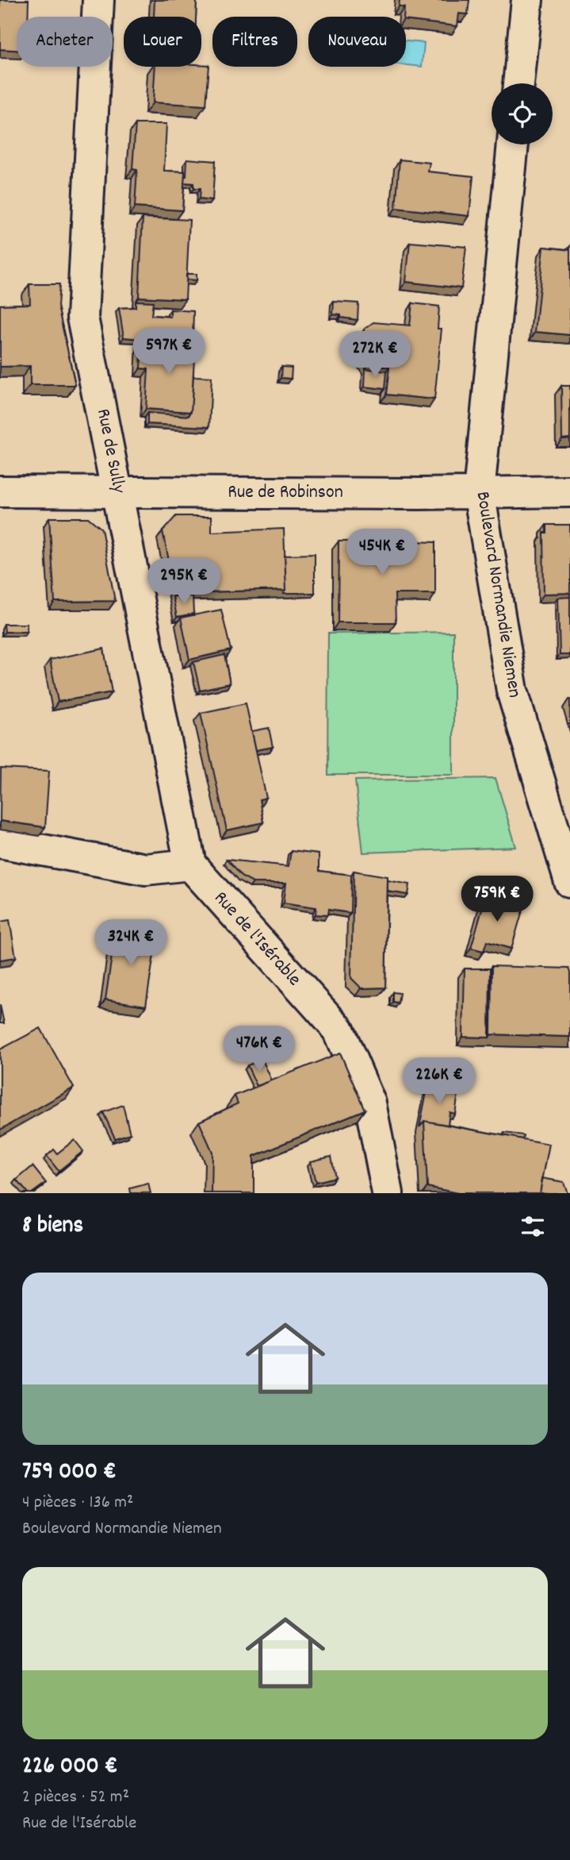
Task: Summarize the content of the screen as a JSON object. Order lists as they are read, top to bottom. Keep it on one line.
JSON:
{"streets":{"street":["Rue de Sully","Rue de Robinson","Boulevard Normandie Niemen","Rue de l'Isérable"]},"crossings":[["Rue de Sully","Rue de Robinson"],["Rue de Sully","Rue de l'Isérable"],["Rue de Robinson","Boulevard Normandie Niemen"]],"page":{"chip":["Acheter","Louer","Filtres","Nouveau"],"price":["597K €","272K €","454K €","295K €","759K €","324K €","476K €","226K €"],"heading":"8 biens","list":[{"name":"759 000 €","note":"4 pièces · 136 m² · Boulevard Normandie Niemen"},{"name":"226 000 €","note":"2 pièces · 52 m² · Rue de l'Isérable"}]}}
